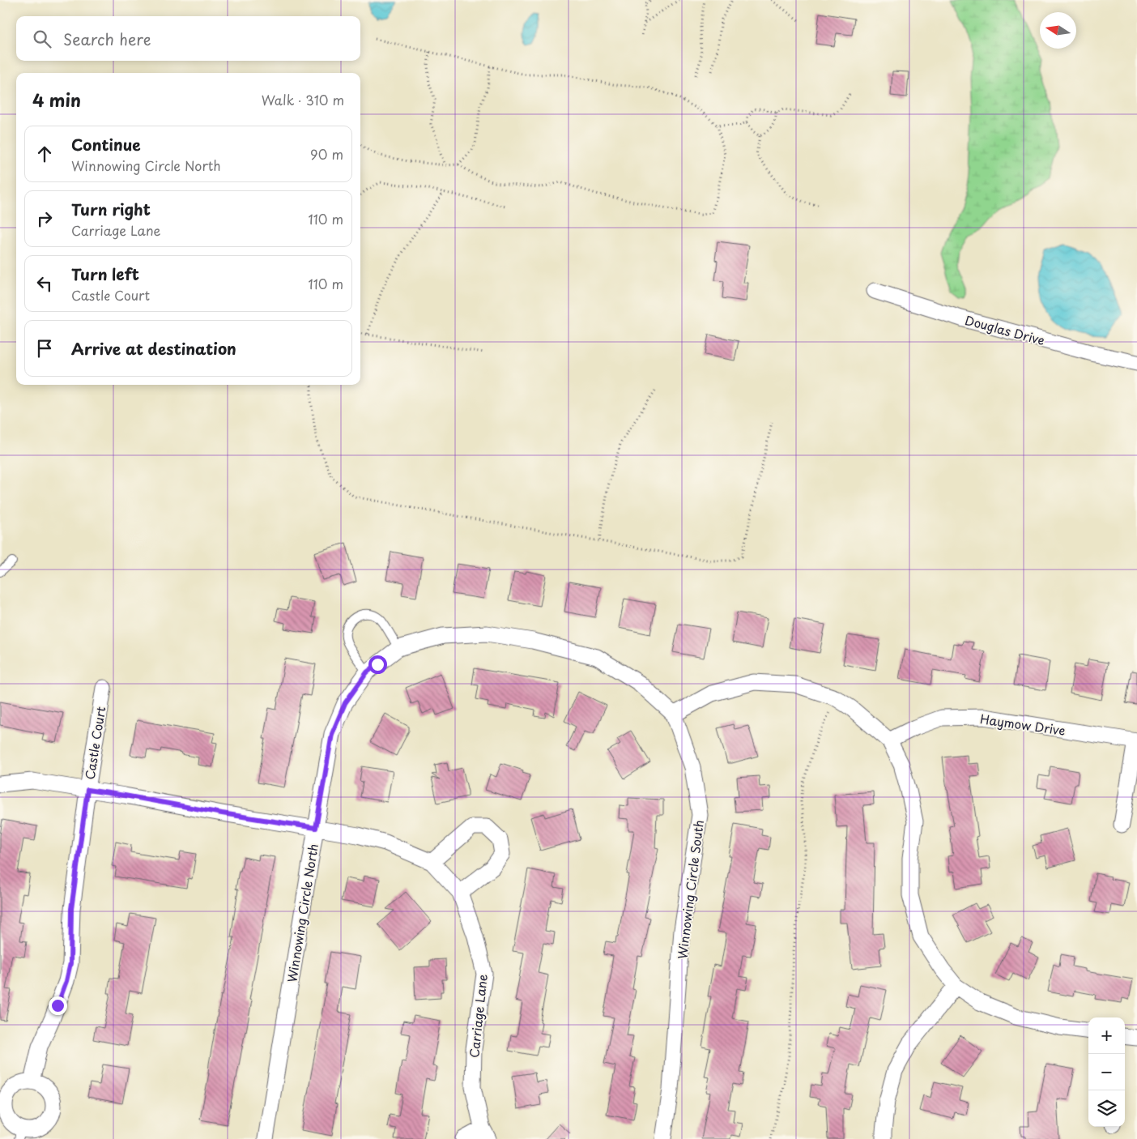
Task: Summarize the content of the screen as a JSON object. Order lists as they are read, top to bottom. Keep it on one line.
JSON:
{"streets":{"street":["Douglas Drive","Haymow Drive","Castle Court","Winnowing Circle South","Winnowing Circle North","Carriage Lane"]},"crossings":[["Castle Court","Carriage Lane"],["Winnowing Circle South","Winnowing Circle North"],["Winnowing Circle North","Carriage Lane"]],"north":"left","page":{"search":"Search here","heading":["4 min","Walk · 310 m"],"list":[["Continue","Winnowing Circle North","90 m"],["Turn right","Carriage Lane","110 m"],["Turn left","Castle Court","110 m"],"Arrive at destination"],"map_buttons":["+","−"]}}
